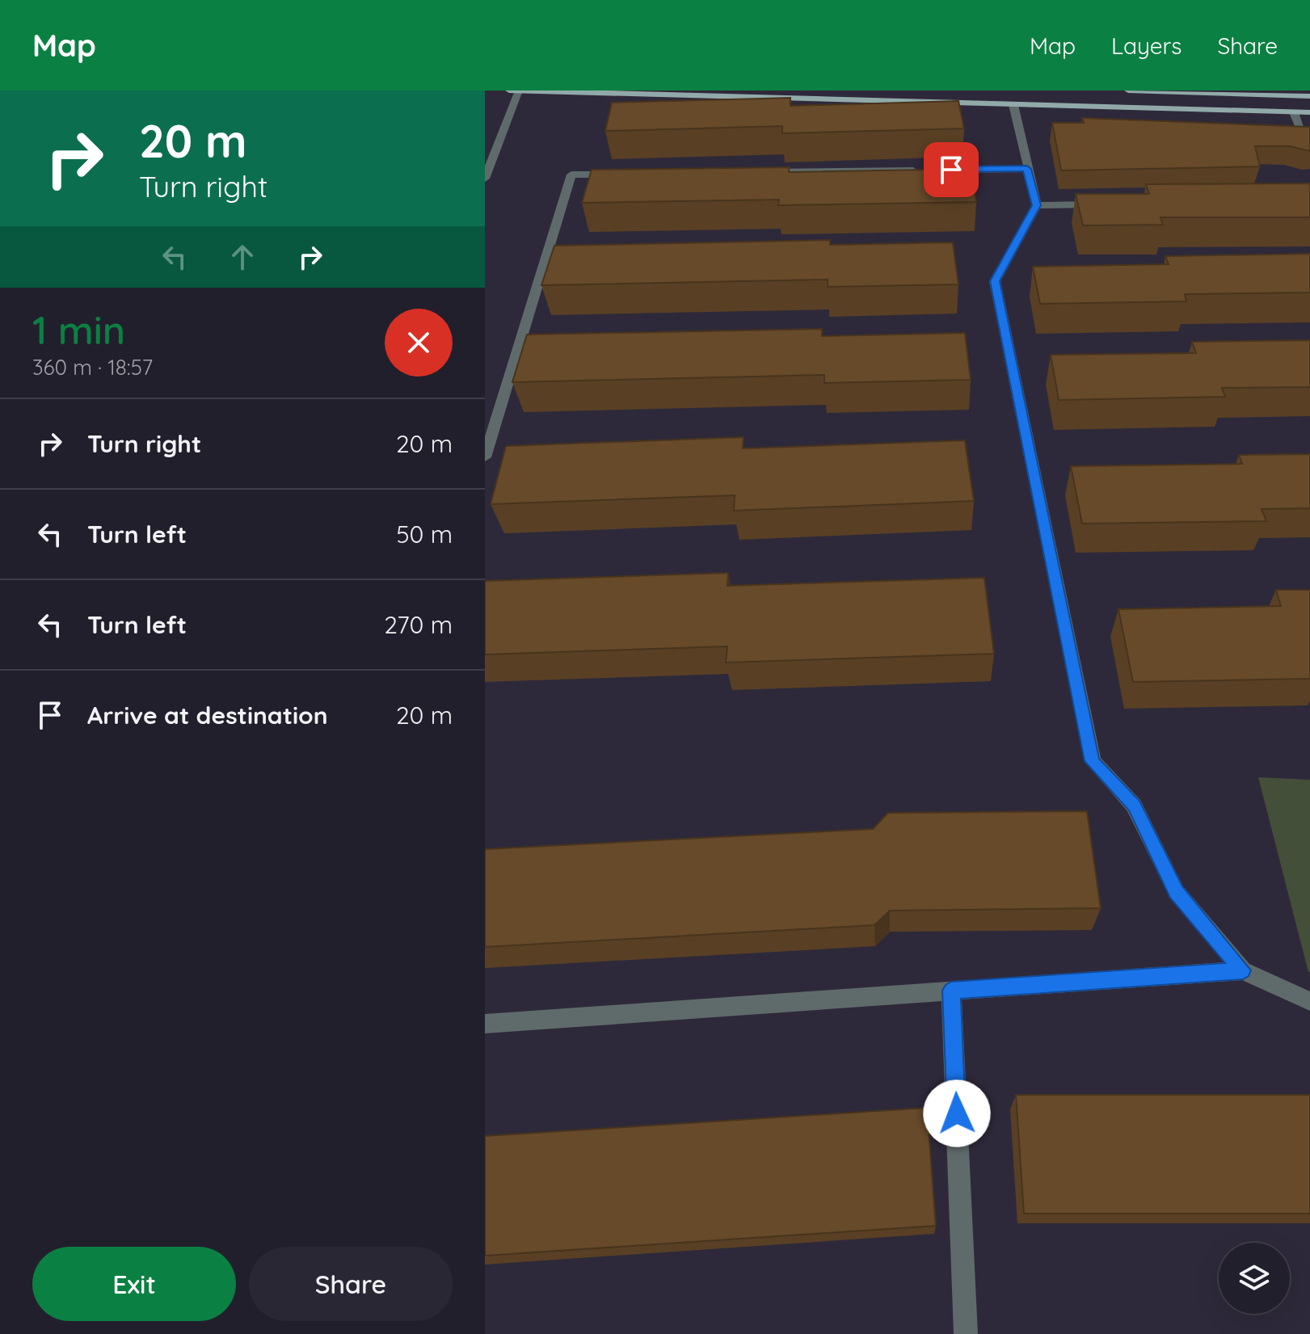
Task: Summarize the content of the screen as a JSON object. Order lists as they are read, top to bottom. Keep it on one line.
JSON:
{"page":{"header":"Map","nav":["Map","Layers","Share"],"turn":["20 m","Turn right"],"heading":["1 min","360 m · 18:57"],"list":[{"name":"Turn right","value":"20 m"},{"name":"Turn left","value":"50 m"},{"name":"Turn left","value":"270 m"},{"name":"Arrive at destination","value":"20 m"}],"buttons":["Exit","Share"]}}
